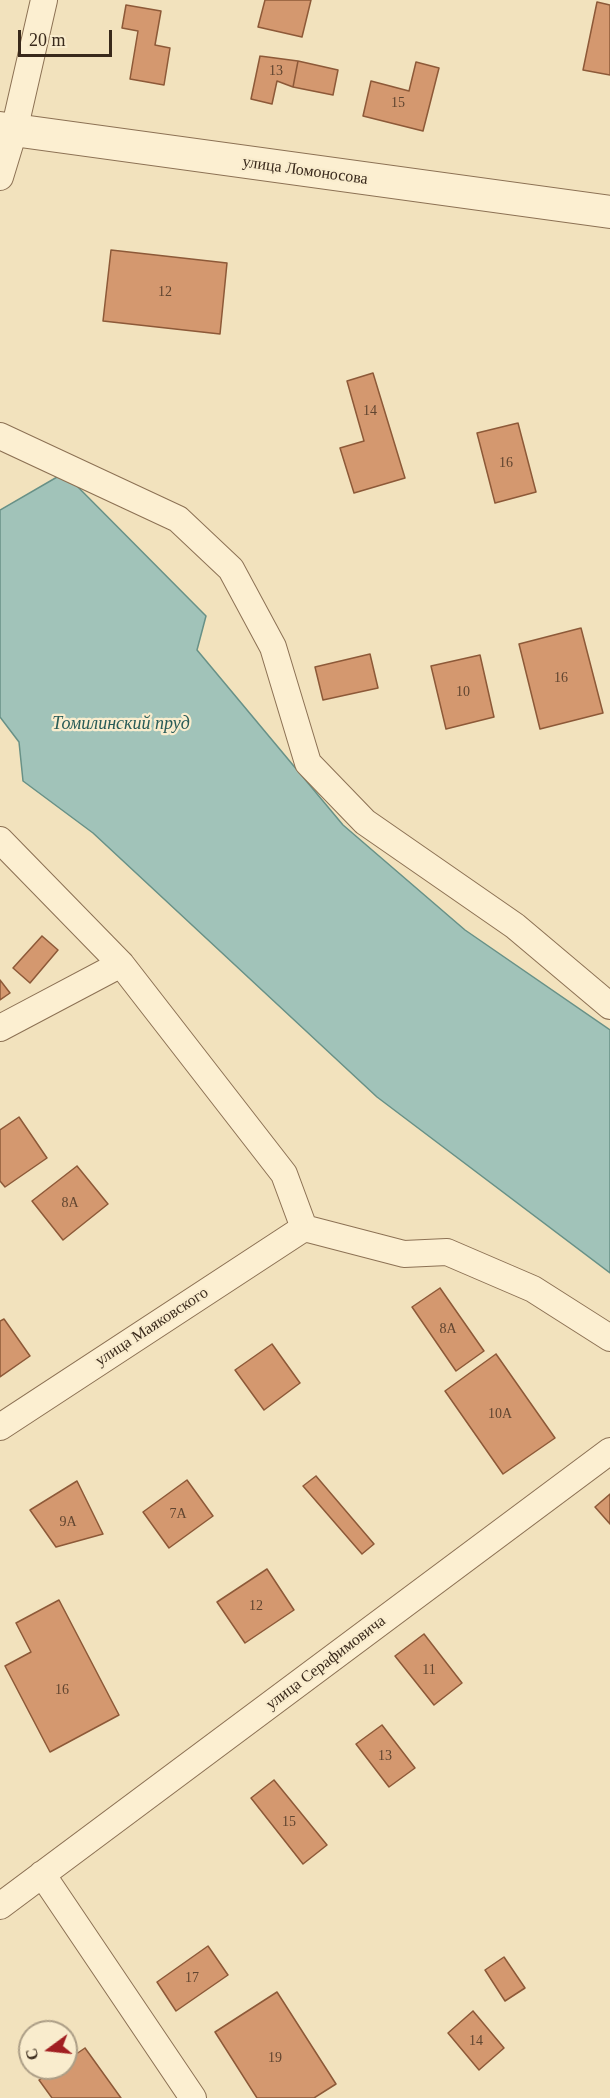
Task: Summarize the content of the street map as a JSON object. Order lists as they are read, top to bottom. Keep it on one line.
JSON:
{"streets":{"street":["улица Ломоносова","улица Маяковского","улица Серафимовича"]},"water":["Томилинский пруд"],"house_numbers":["13","15","12","14","16","16","10","8А","8А","10А","7А","9А","12","11","16","13","15","17","14","19"],"scale_bar":"20 m","north":"left"}
